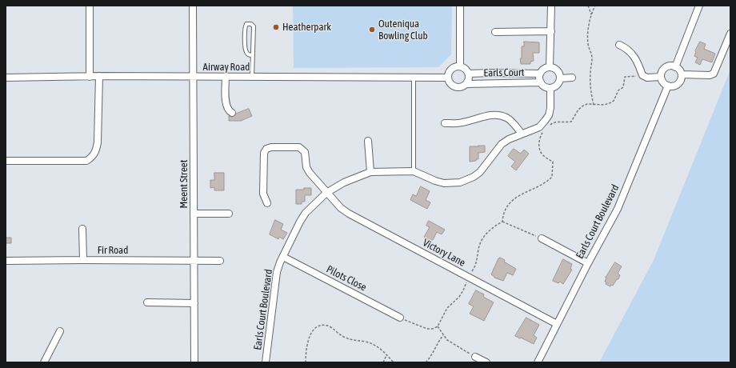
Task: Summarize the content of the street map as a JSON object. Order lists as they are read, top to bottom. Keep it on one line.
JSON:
{"streets":{"street":["Airway Road","Earls Court","Meent Street","Earls Court Boulevard","Fir Road","Victory Lane","Pilots Close"]},"crossings":[["Airway Road","Earls Court"],["Airway Road","Meent Street"],["Earls Court","Earls Court Boulevard"],["Meent Street","Fir Road"],["Earls Court Boulevard","Victory Lane"],["Earls Court Boulevard","Pilots Close"]],"places":["Heatherpark","Outeniqua Bowling Club"]}
